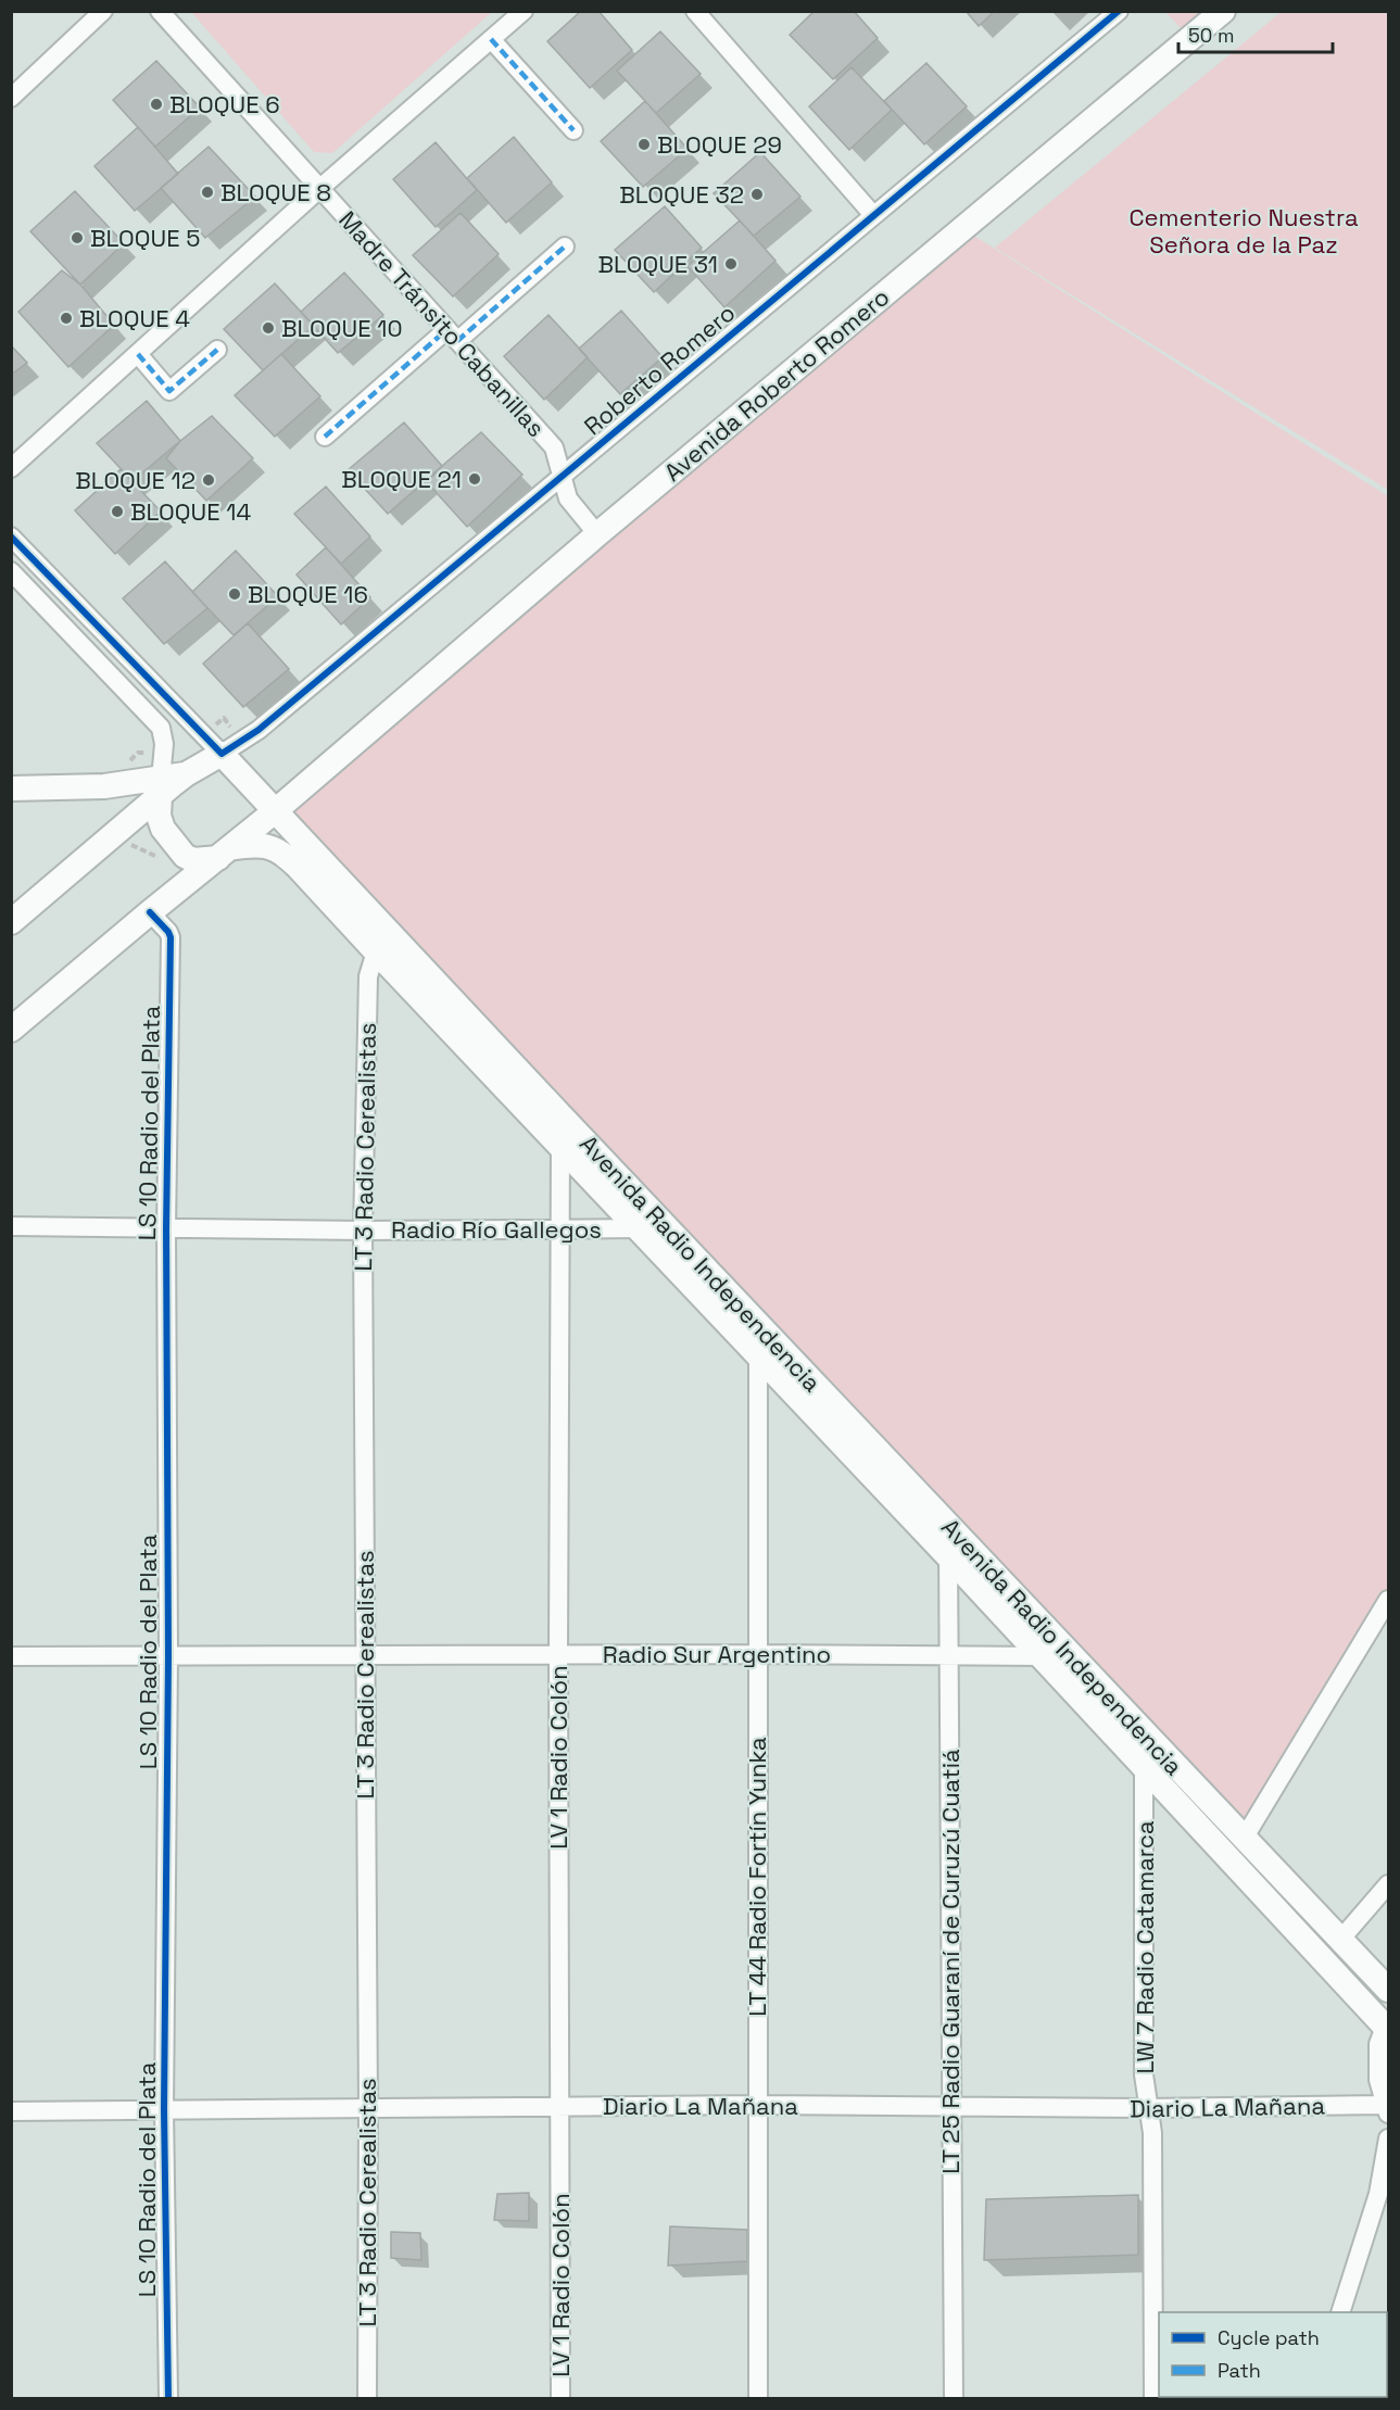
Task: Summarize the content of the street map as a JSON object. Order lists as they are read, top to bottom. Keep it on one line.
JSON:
{"streets":{"main road":["Avenida Roberto Romero","Avenida Radio Independencia"],"street":["Madre Tránsito Cabanillas","Roberto Romero","LS 10 Radio del Plata","LT 3 Radio Cerealistas","Radio Río Gallegos","Radio Sur Argentino","LV 1 Radio Colón","LT 44 Radio Fortín Yunka","LW 7 Radio Catamarca","LT 25 Radio Guaraní de Curuzú Cuatiá","Diario La Mañana"]},"crossings":[["Madre Tránsito Cabanillas","Roberto Romero"],["Madre Tránsito Cabanillas","Avenida Roberto Romero"],["Roberto Romero","Avenida Radio Independencia"],["Avenida Roberto Romero","LS 10 Radio del Plata"],["Avenida Roberto Romero","Avenida Radio Independencia"],["LS 10 Radio del Plata","Radio Río Gallegos"],["LS 10 Radio del Plata","Radio Sur Argentino"],["LS 10 Radio del Plata","Diario La Mañana"],["LT 3 Radio Cerealistas","Radio Río Gallegos"],["LT 3 Radio Cerealistas","Avenida Radio Independencia"],["LT 3 Radio Cerealistas","Radio Sur Argentino"],["LT 3 Radio Cerealistas","Diario La Mañana"],["Radio Río Gallegos","Avenida Radio Independencia"],["Radio Río Gallegos","LV 1 Radio Colón"],["Avenida Radio Independencia","Radio Sur Argentino"],["Avenida Radio Independencia","LV 1 Radio Colón"],["Avenida Radio Independencia","LT 44 Radio Fortín Yunka"],["Avenida Radio Independencia","LW 7 Radio Catamarca"],["Avenida Radio Independencia","LT 25 Radio Guaraní de Curuzú Cuatiá"],["Radio Sur Argentino","LV 1 Radio Colón"],["Radio Sur Argentino","LT 44 Radio Fortín Yunka"],["Radio Sur Argentino","LT 25 Radio Guaraní de Curuzú Cuatiá"],["LV 1 Radio Colón","Diario La Mañana"],["LT 44 Radio Fortín Yunka","Diario La Mañana"],["LW 7 Radio Catamarca","Diario La Mañana"],["LT 25 Radio Guaraní de Curuzú Cuatiá","Diario La Mañana"]],"parks":["Cementerio Nuestra Señora de la Paz"],"places":["BLOQUE 6","BLOQUE 29","BLOQUE 8","BLOQUE 32","BLOQUE 5","BLOQUE 31","BLOQUE 4","BLOQUE 10","BLOQUE 21","BLOQUE 12","BLOQUE 14","BLOQUE 16"],"legend":["Cycle path","Path"],"scale_bar":"50 m"}
